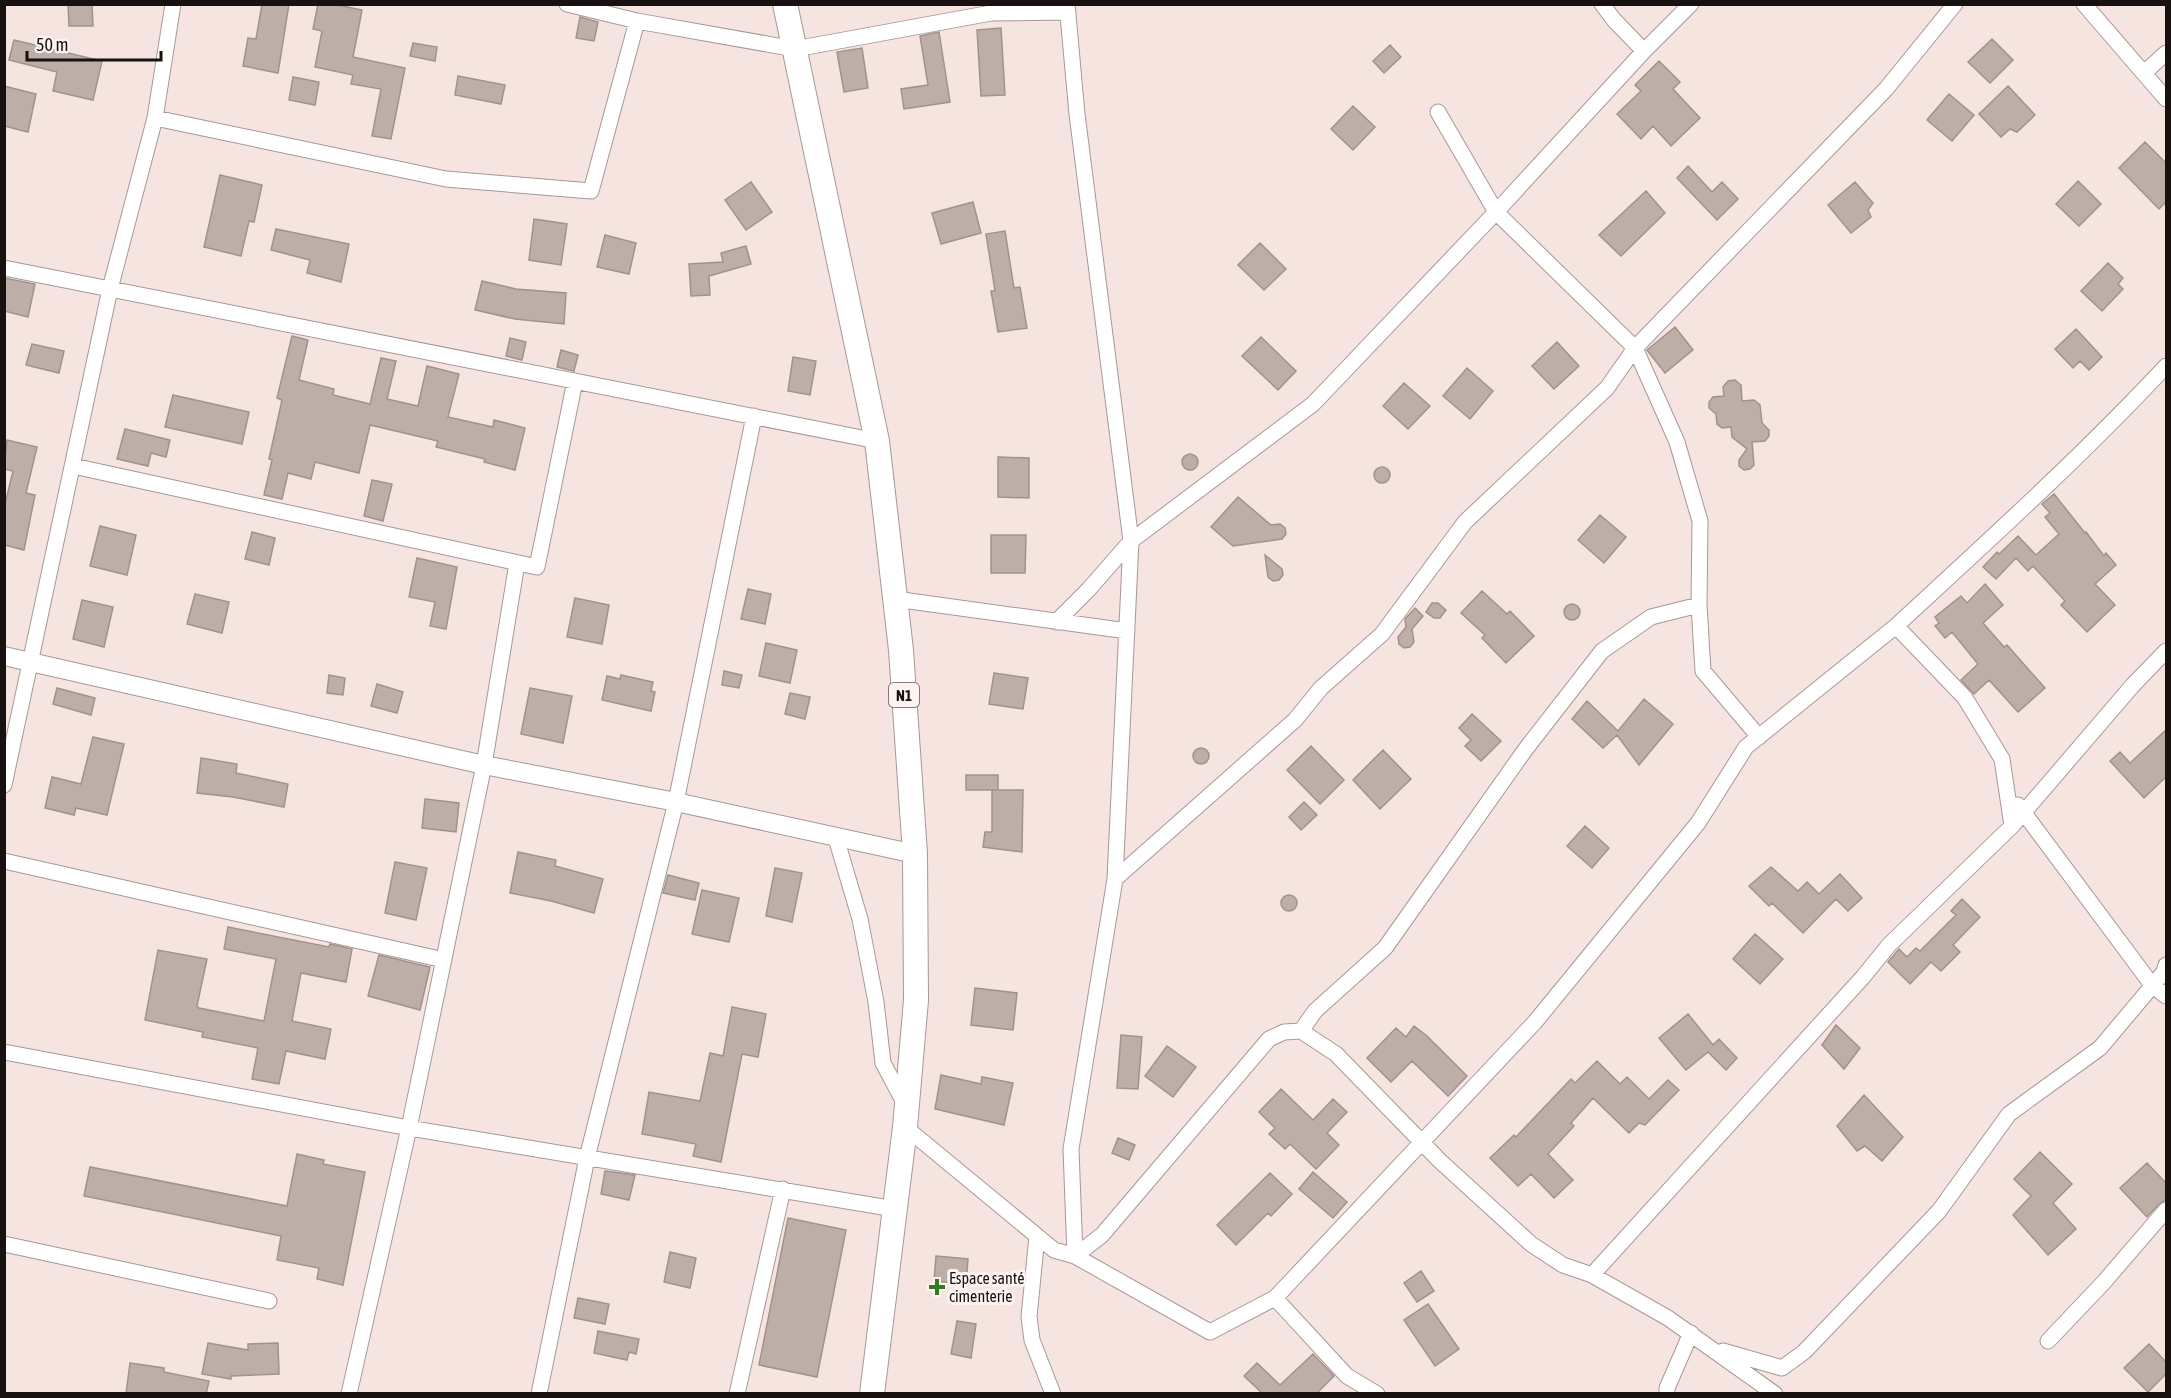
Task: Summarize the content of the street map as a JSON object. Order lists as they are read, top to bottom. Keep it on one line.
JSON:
{"streets":{"highway":["N1"]},"places":{"health":["Espace santé cimenterie"]},"scale_bar":"50 m"}
